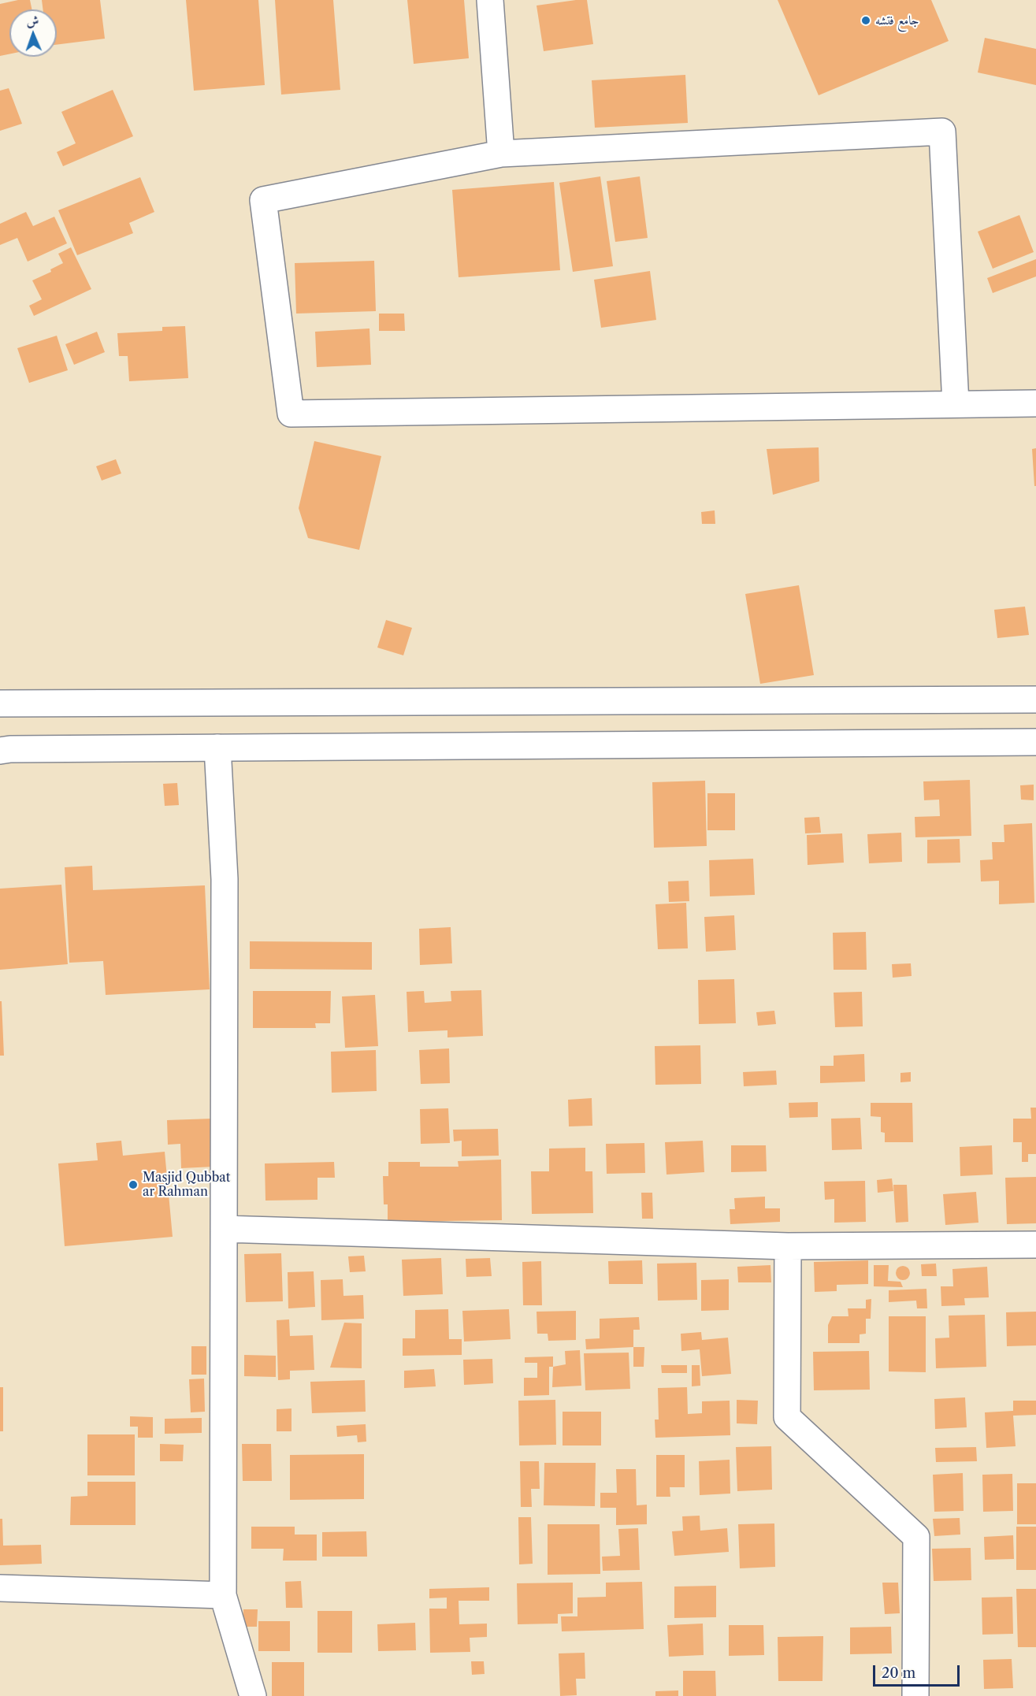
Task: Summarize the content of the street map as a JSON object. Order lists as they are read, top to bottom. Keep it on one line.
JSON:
{"places":["جامع فتشه","Masjid Qubbat ar Rahman"],"scale_bar":"20 m","north":"top"}
